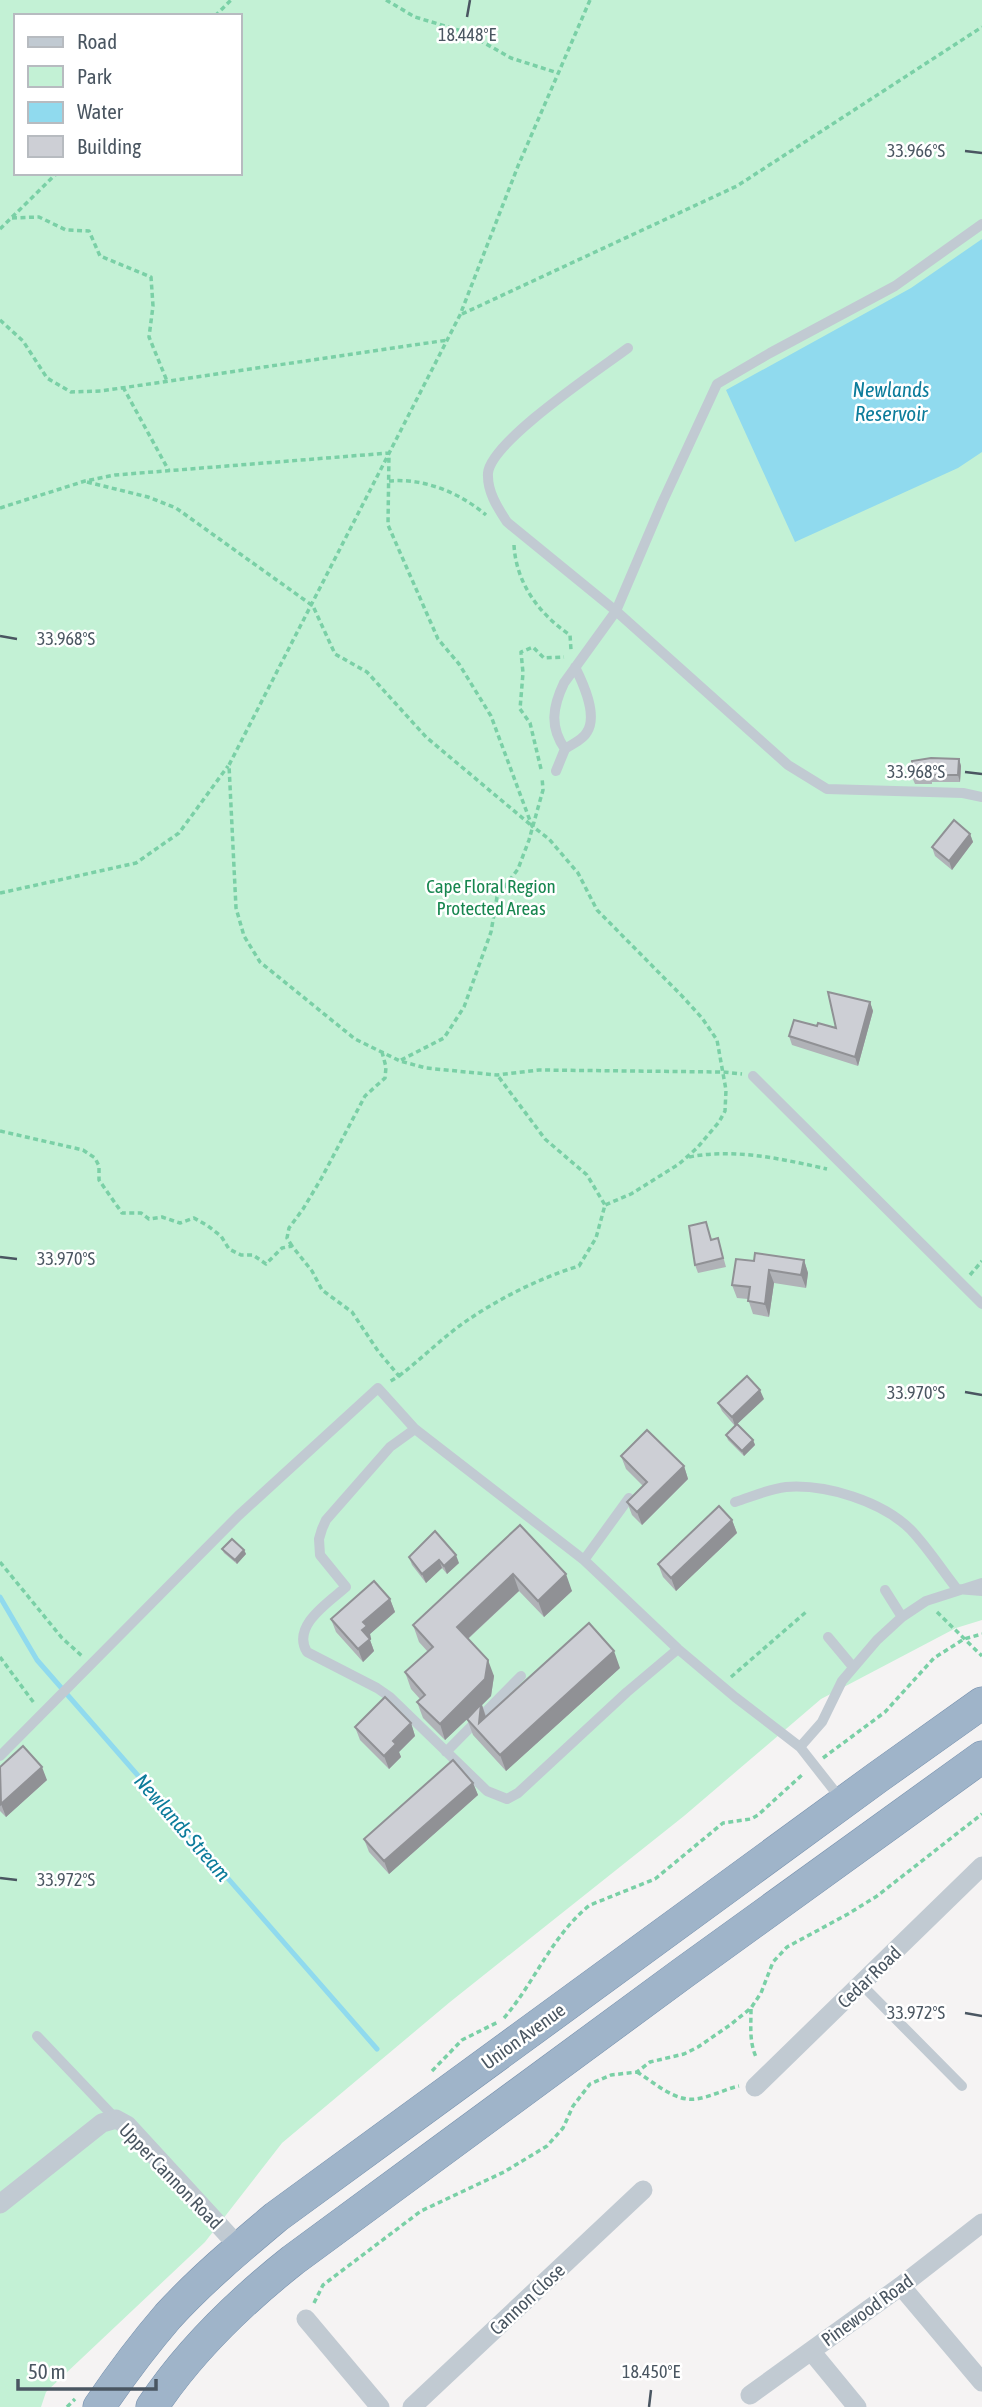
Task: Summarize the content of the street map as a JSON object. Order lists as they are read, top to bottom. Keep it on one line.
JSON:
{"streets":{"highway":["Union Avenue"],"street":["Cedar Road","Upper Cannon Road","Cannon Close","Pinewood Road"]},"crossings":[["Union Avenue","Upper Cannon Road"]],"water":["Newlands Reservoir","Newlands Stream"],"parks":["Cape Floral Region Protected Areas"],"legend":["Road","Park","Water","Building"],"scale_bar":"50 m","coordinates":["18.448°E","33.966°S","33.968°S","33.970°S","33.972°S","18.450°E"]}
